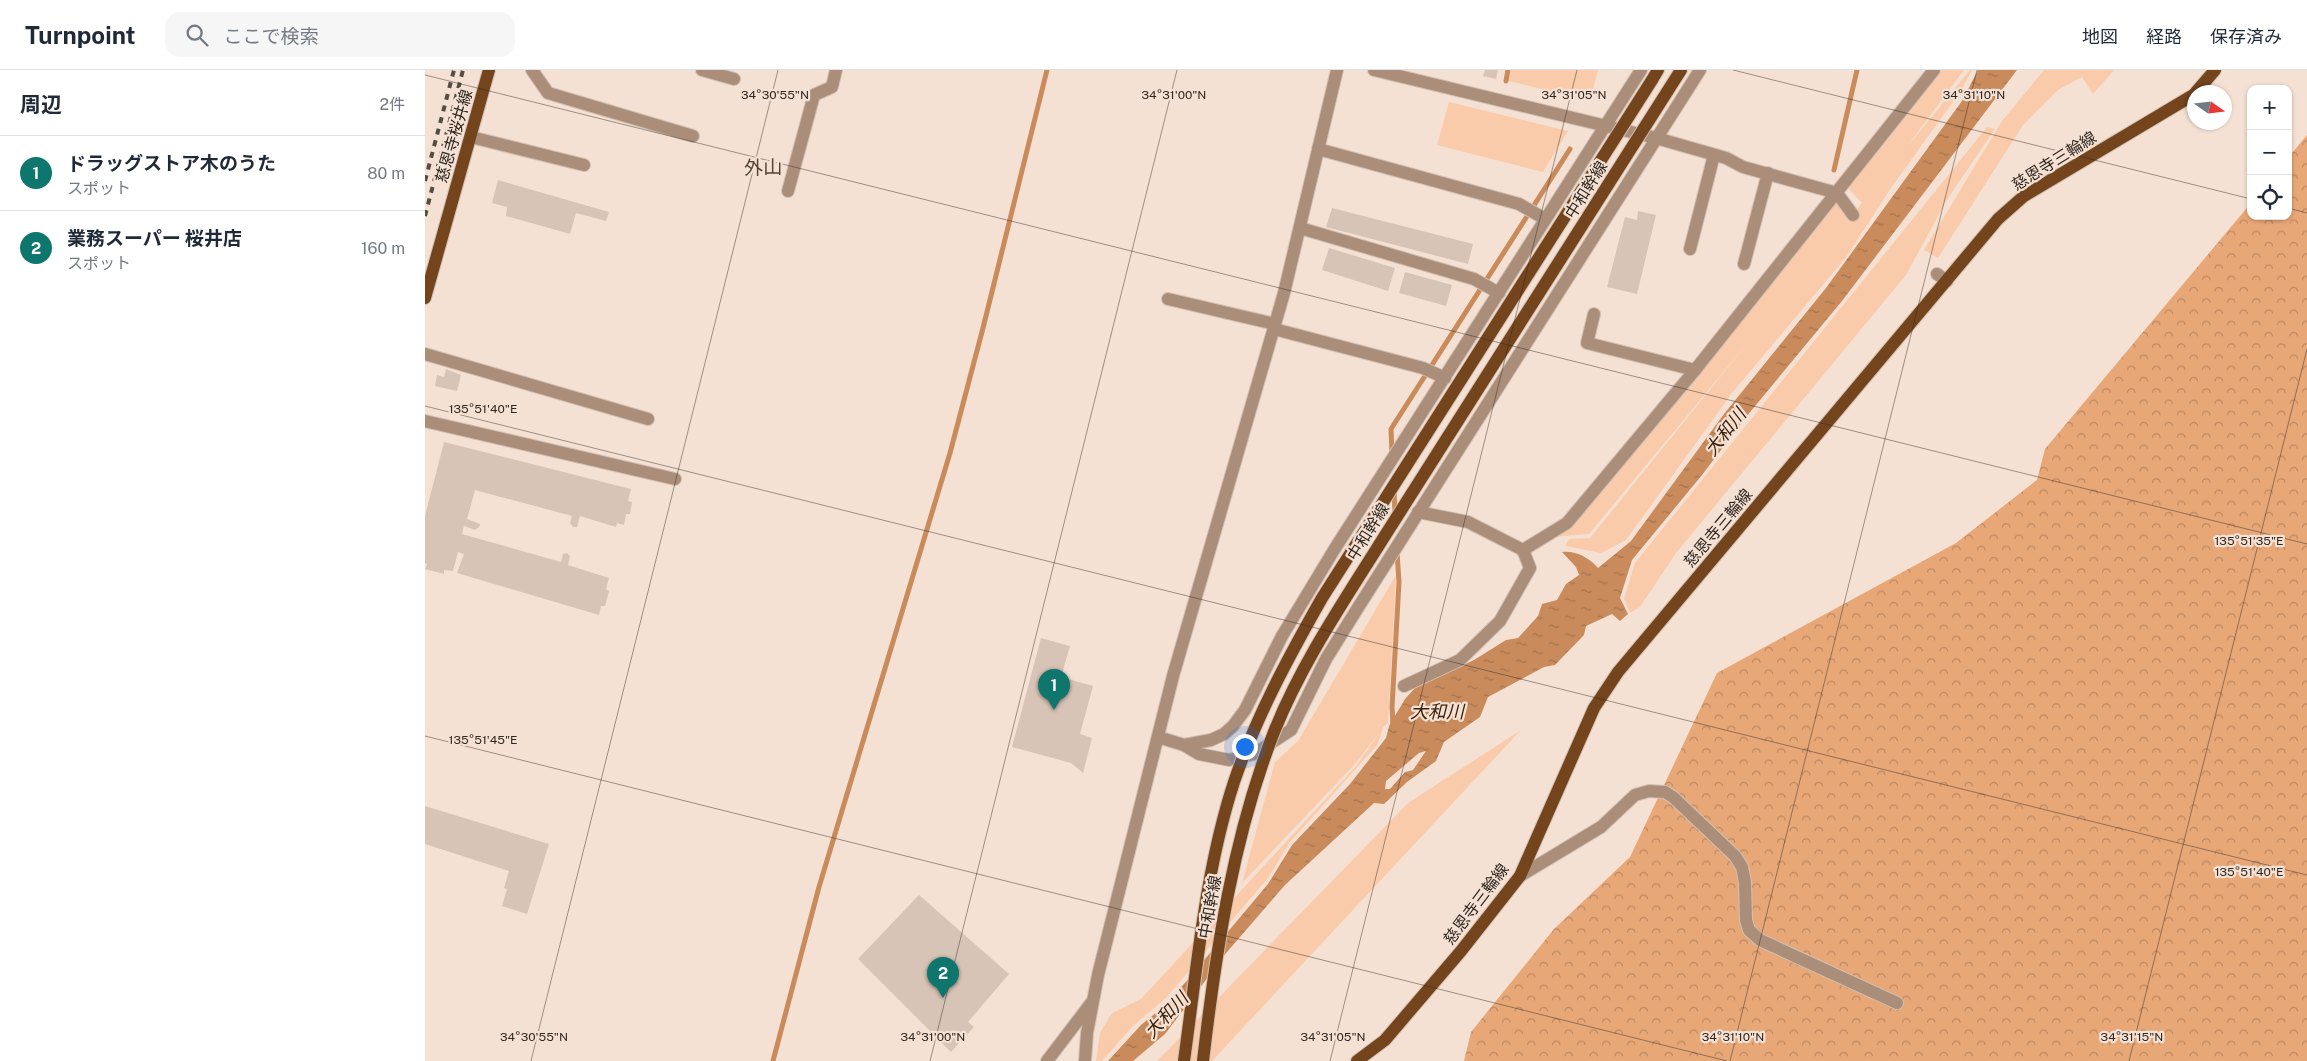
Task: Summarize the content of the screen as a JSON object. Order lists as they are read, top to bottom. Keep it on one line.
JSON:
{"streets":{"main road":["慈恩寺桜井線","慈恩寺三輪線","中和幹線"]},"districts":["外山"],"water":["大和川"],"north":"right","page":{"header":"Turnpoint","search":"ここで検索","nav":["地図","経路","保存済み"],"heading":["周辺","2件"],"map_buttons":["+","−"],"list":[{"mark":"1","name":"ドラッグストア木のうた","note":"スポット","value":"80 m"},{"mark":"2","name":"業務スーパー 桜井店","note":"スポット","value":"160 m"}],"pins":["1","2"]},"coordinates":["34°31'05\"N","34°31'10\"N","34°30'55\"N","34°31'00\"N","135°51'40\"E","135°51'35\"E","135°51'45\"E","34°31'15\"N"]}
